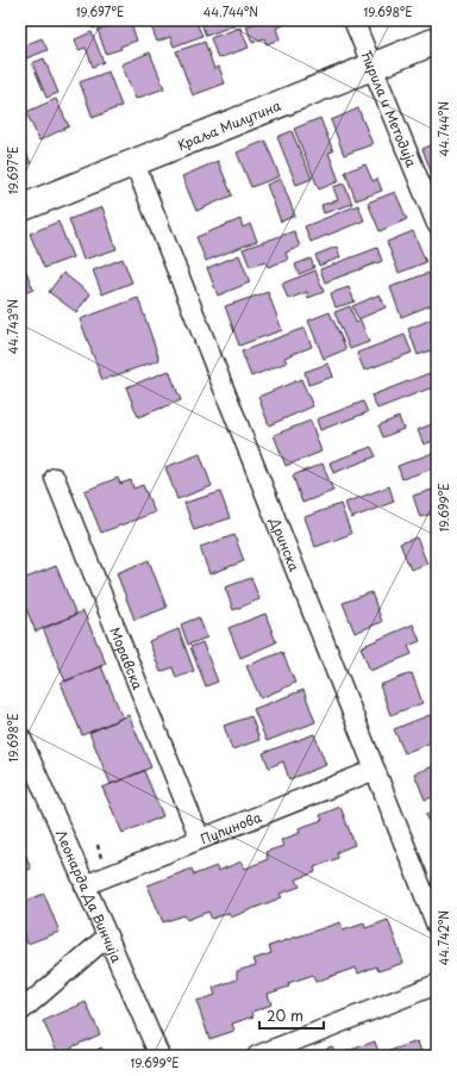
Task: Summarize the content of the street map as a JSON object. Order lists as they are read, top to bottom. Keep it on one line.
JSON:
{"streets":{"main road":["Краља Милутина"],"street":["Ћирила и Методија","Дринска","Моравска","Пупинова","Леонарда Да Винчија"]},"crossings":[["Ћирила и Методија","Краља Милутина"],["Краља Милутина","Дринска"],["Дринска","Пупинова"],["Моравска","Пупинова"],["Пупинова","Леонарда Да Винчија"]],"scale_bar":"20 m","coordinates":["19.697°E","44.744°N","19.698°E","44.743°N","19.699°E","44.742°N"]}
